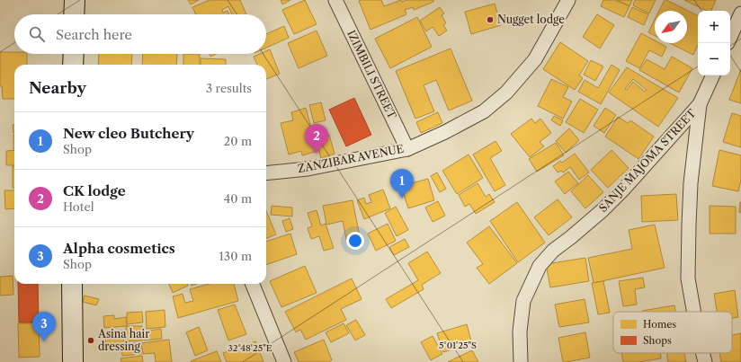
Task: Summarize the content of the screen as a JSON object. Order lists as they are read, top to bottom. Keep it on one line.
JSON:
{"streets":{"street":["IZIMBILI STREET","ZANZIBAR AVENUE","SANJE MAJOMA STREET"]},"crossings":[["IZIMBILI STREET","ZANZIBAR AVENUE"]],"places":["Nugget lodge","Asina hair dressing"],"legend":["Homes","Shops"],"north":"bottom left","page":{"map_buttons":["+","−"],"search":"Search here","heading":["Nearby","3 results"],"list":[{"mark":"1","name":"New cleo Butchery","note":"Shop","value":"20 m"},{"mark":"2","name":"CK lodge","note":"Hotel","value":"40 m"},{"mark":"3","name":"Alpha cosmetics","note":"Shop","value":"130 m"}],"pins":["2","1","3"]},"coordinates":["5°01'25\"S","32°48'25\"E"]}
